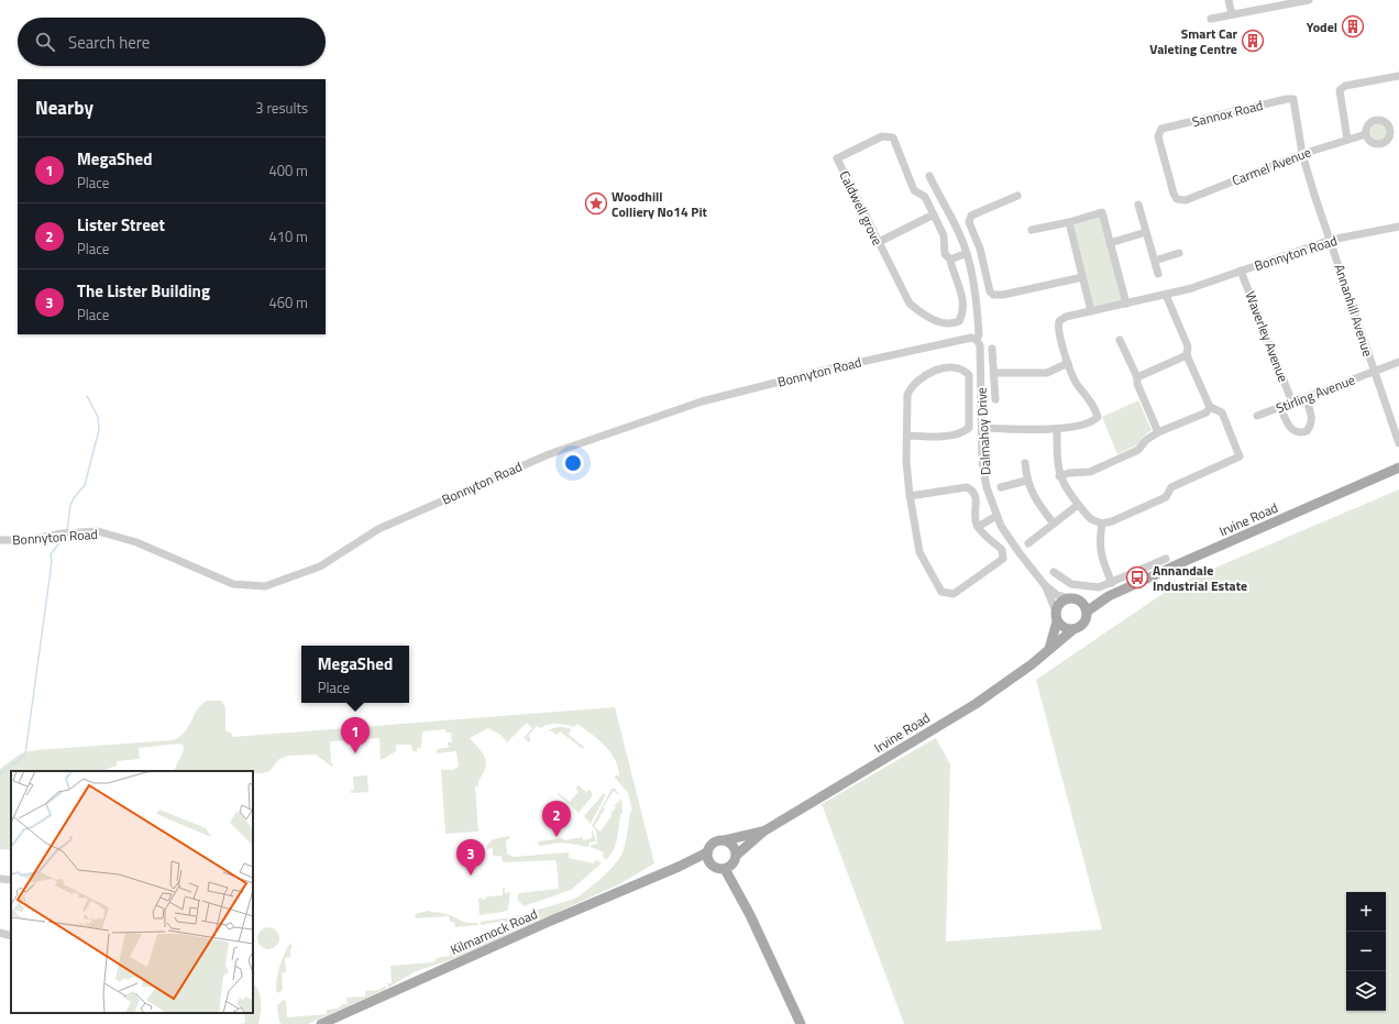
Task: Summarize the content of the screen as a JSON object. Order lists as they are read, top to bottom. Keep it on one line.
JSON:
{"streets":{"main road":["Irvine Road","Kilmarnock Road"],"street":["Sannox Road","Carmel Avenue","Caldwell grove","Bonnyton Road","Annanhill Avenue","Waverley Avenue","Stirling Avenue","Dalmahoy Drive"]},"crossings":[["Sannox Road","Carmel Avenue"],["Sannox Road","Annanhill Avenue"],["Carmel Avenue","Annanhill Avenue"],["Bonnyton Road","Annanhill Avenue"],["Bonnyton Road","Waverley Avenue"],["Bonnyton Road","Dalmahoy Drive"],["Annanhill Avenue","Stirling Avenue"],["Waverley Avenue","Stirling Avenue"],["Irvine Road","Kilmarnock Road"]],"places":{"building":["Yodel","Smart Car Valeting Centre"],"place":["Woodhill Colliery No14 Pit"],"bus stop":["Annandale Industrial Estate"]},"page":{"search":"Search here","heading":["Nearby","3 results"],"list":[{"mark":"1","name":"MegaShed","note":"Place","value":"400 m"},{"mark":"2","name":"Lister Street","note":"Place","value":"410 m"},{"mark":"3","name":"The Lister Building","note":"Place","value":"460 m"}],"popup":["MegaShed","Place"],"pins":["1","2","3"],"map_buttons":["+","−"]}}
